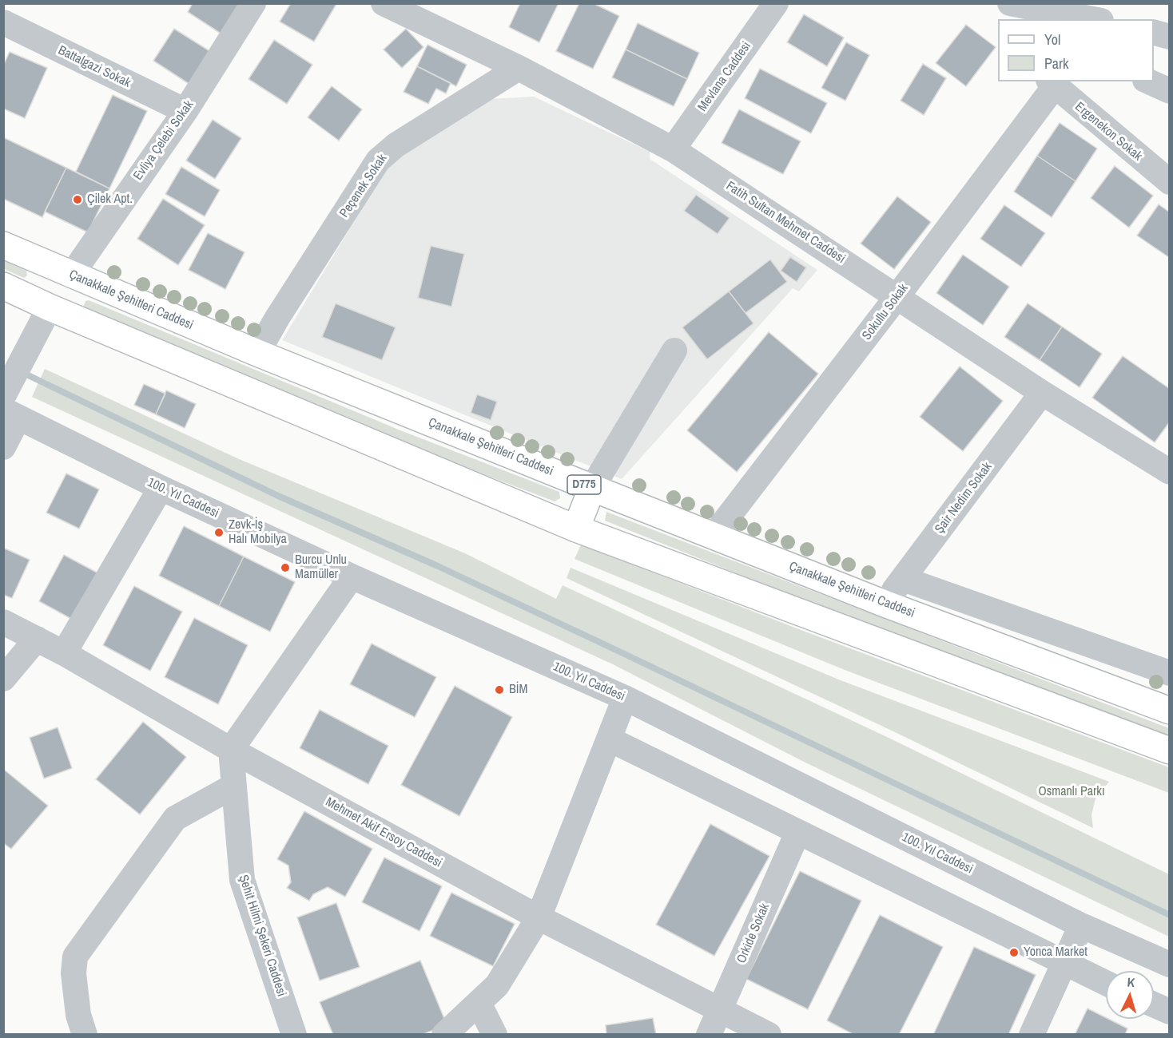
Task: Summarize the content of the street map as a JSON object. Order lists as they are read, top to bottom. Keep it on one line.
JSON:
{"streets":{"main road":["Çanakkale Şehitleri Caddesi","D775"],"street":["Battalgazi Sokak","Mevlana Caddesi","Ergenekon Sokak","Evliya Çelebi Sokak","Peçenek Sokak","Fatih Sultan Mehmet Caddesi","Sokullu Sokak","100. Yıl Caddesi","Şair Nedim Sokak","Mehmet Akif Ersoy Caddesi","Orkide Sokak","Şehit Hilmi Şekeri Caddesi"]},"crossings":[["Battalgazi Sokak","Evliya Çelebi Sokak"],["Mevlana Caddesi","Fatih Sultan Mehmet Caddesi"],["Ergenekon Sokak","Sokullu Sokak"],["Evliya Çelebi Sokak","Çanakkale Şehitleri Caddesi"],["Peçenek Sokak","Fatih Sultan Mehmet Caddesi"],["Peçenek Sokak","Çanakkale Şehitleri Caddesi"],["Fatih Sultan Mehmet Caddesi","Sokullu Sokak"],["Fatih Sultan Mehmet Caddesi","Şair Nedim Sokak"],["Çanakkale Şehitleri Caddesi","Sokullu Sokak"],["Çanakkale Şehitleri Caddesi","Şair Nedim Sokak"],["Mehmet Akif Ersoy Caddesi","Orkide Sokak"],["Mehmet Akif Ersoy Caddesi","Şehit Hilmi Şekeri Caddesi"]],"parks":["Osmanlı Parkı"],"places":["Çilek Apt.","Zevk-İş Halı Mobilya","Burcu Unlu Mamüller","BİM","Yonca Market"],"legend":["Yol","Park"],"north":"top"}
